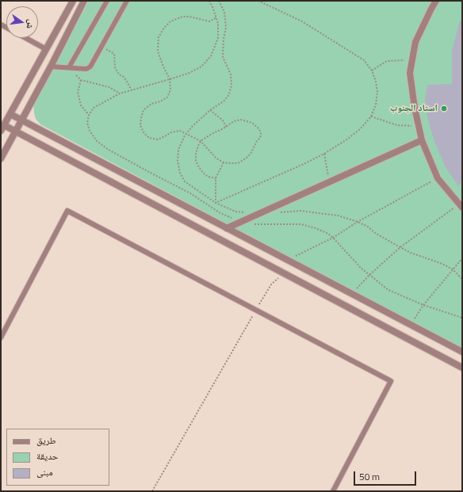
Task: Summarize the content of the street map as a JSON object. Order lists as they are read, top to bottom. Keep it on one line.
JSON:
{"places":["استاد الجنوب"],"legend":["طريق","حديقة","مبنى"],"scale_bar":"50 m","north":"right"}
